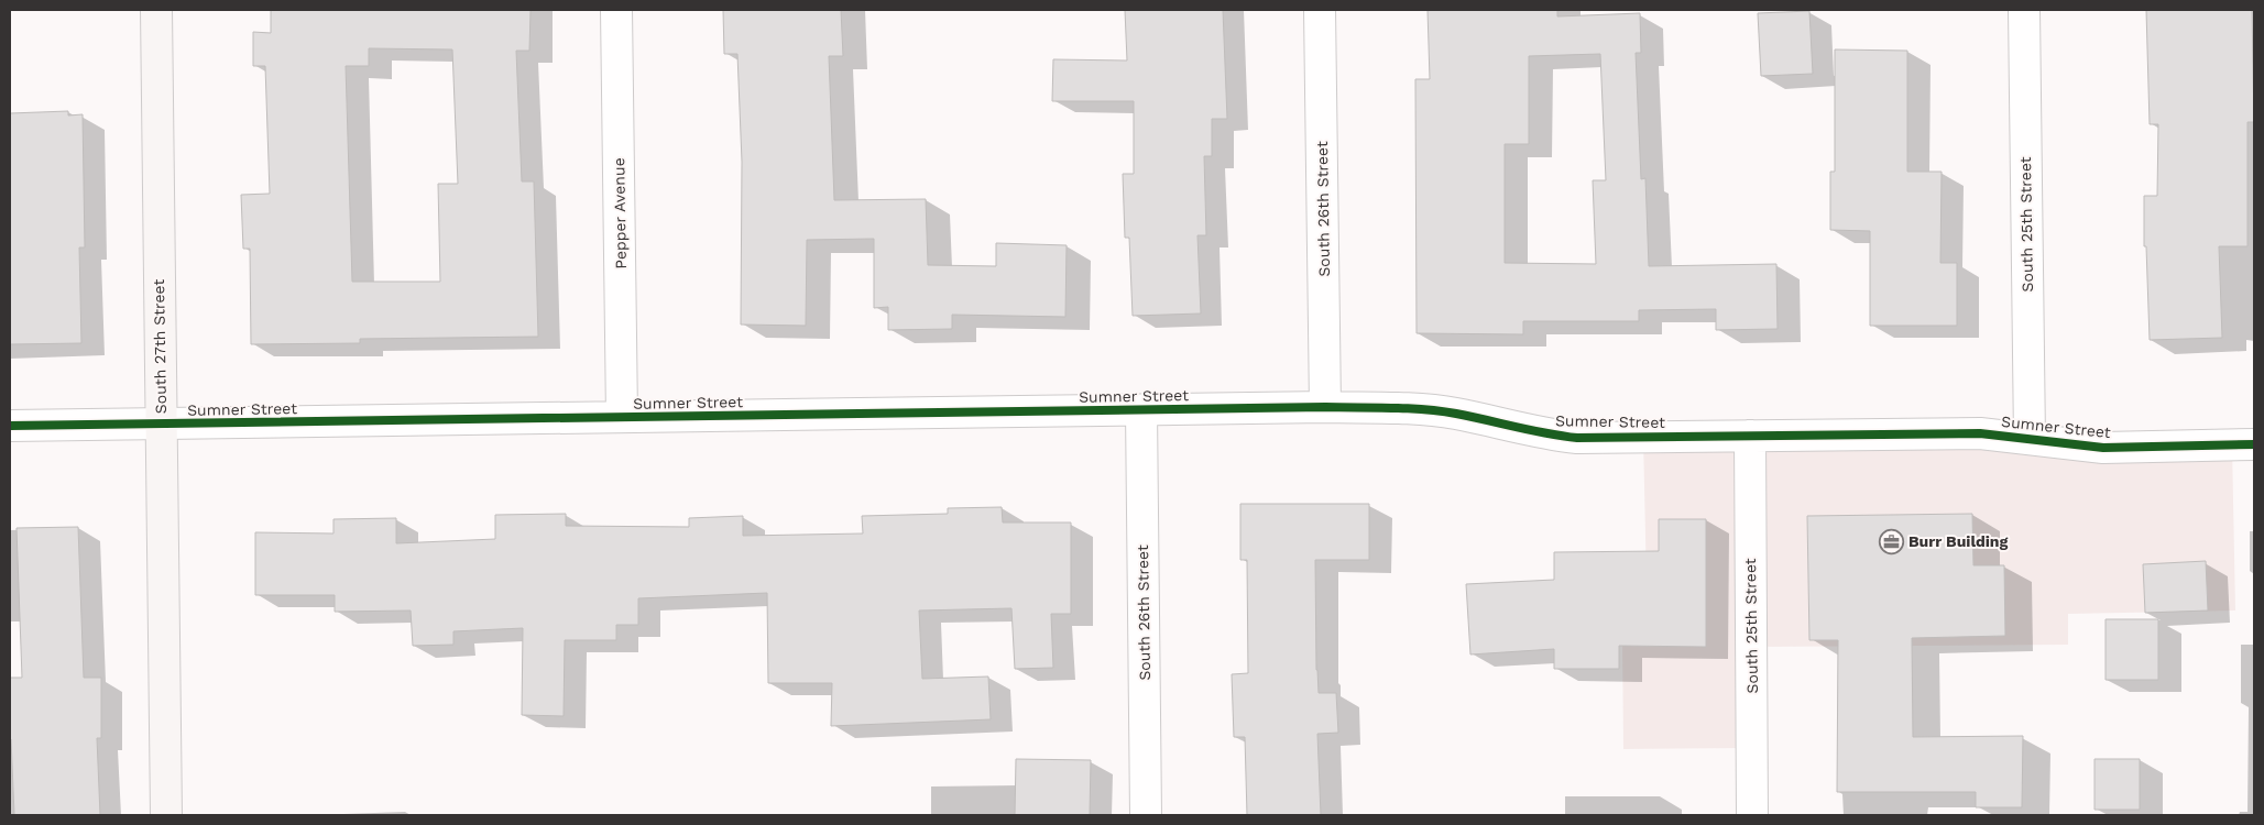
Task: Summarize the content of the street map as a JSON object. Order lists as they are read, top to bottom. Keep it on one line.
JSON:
{"streets":{"main road":["South 27th Street"],"street":["South 26th Street","Pepper Avenue","South 25th Street","Sumner Street"]},"crossings":[["South 26th Street","Sumner Street"],["Pepper Avenue","Sumner Street"],["South 25th Street","Sumner Street"],["South 27th Street","Sumner Street"]],"places":{"office":["Burr Building"]}}
